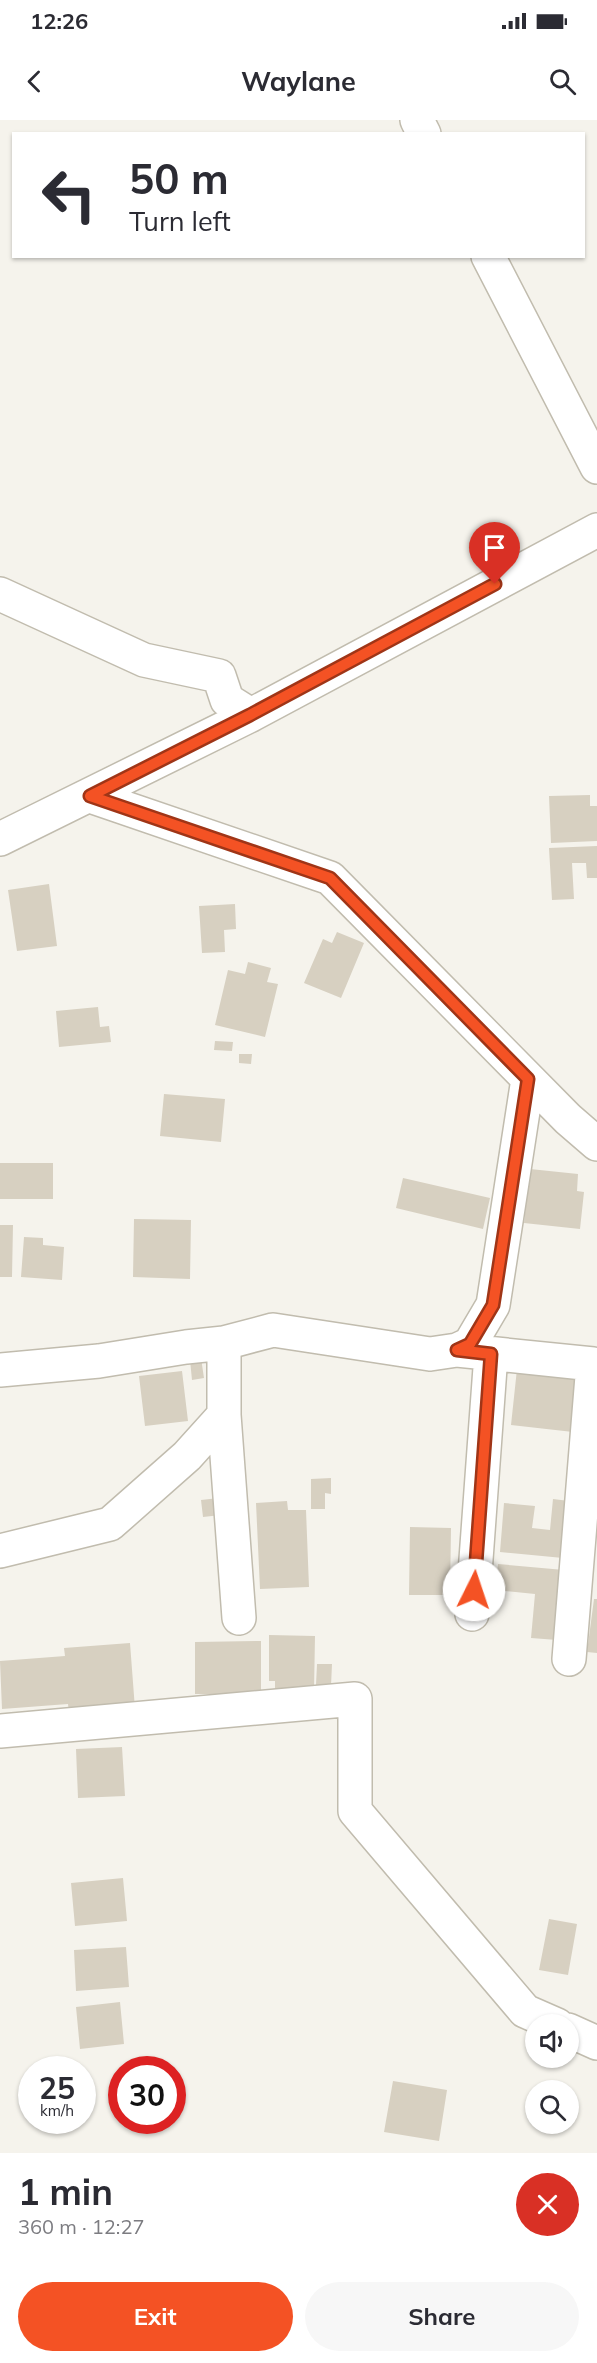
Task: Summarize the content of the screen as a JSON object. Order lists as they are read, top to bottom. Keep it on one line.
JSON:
{"page":{"status":"12:26","header":"Waylane","turn":["50 m","Turn left"],"speed":"25 km/h","limit":"30","heading":["1 min","360 m · 12:27"],"buttons":["Exit","Share"]}}
